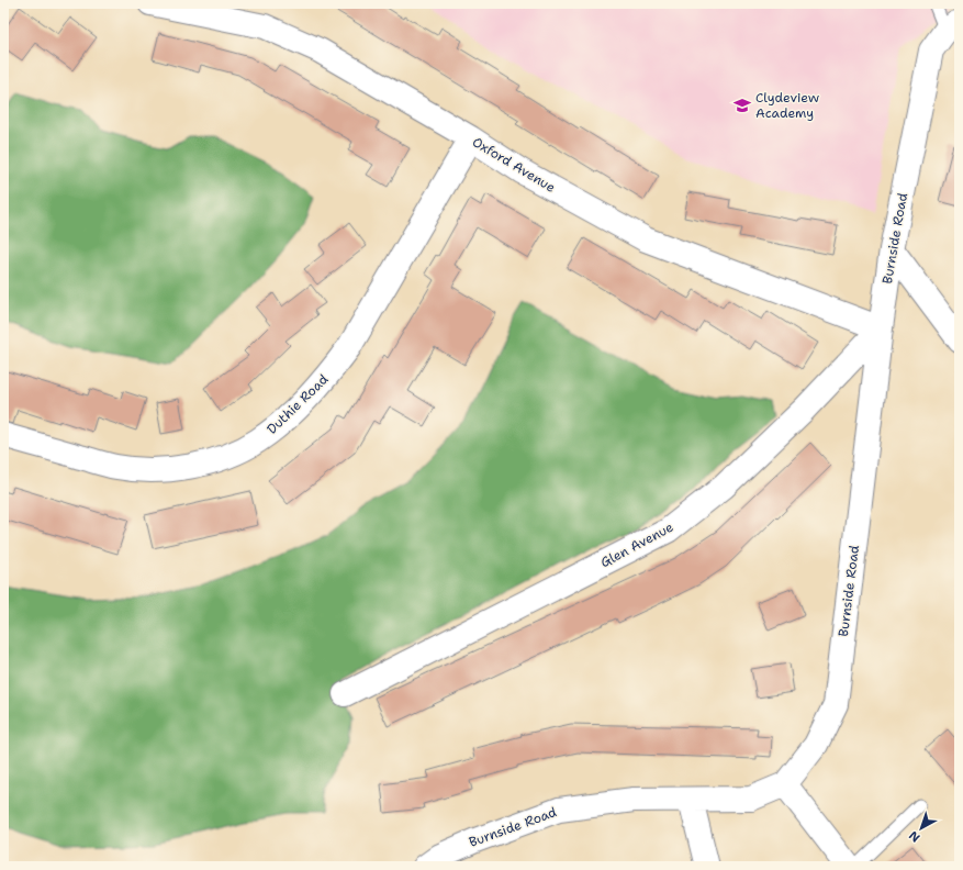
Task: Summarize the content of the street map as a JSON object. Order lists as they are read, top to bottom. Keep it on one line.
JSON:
{"streets":{"street":["Oxford Avenue","Burnside Road","Duthie Road","Glen Avenue"]},"crossings":[["Oxford Avenue","Burnside Road"],["Oxford Avenue","Duthie Road"],["Oxford Avenue","Glen Avenue"],["Burnside Road","Glen Avenue"]],"places":{"school or university":["Clydeview Academy"]},"north":"bottom left"}
